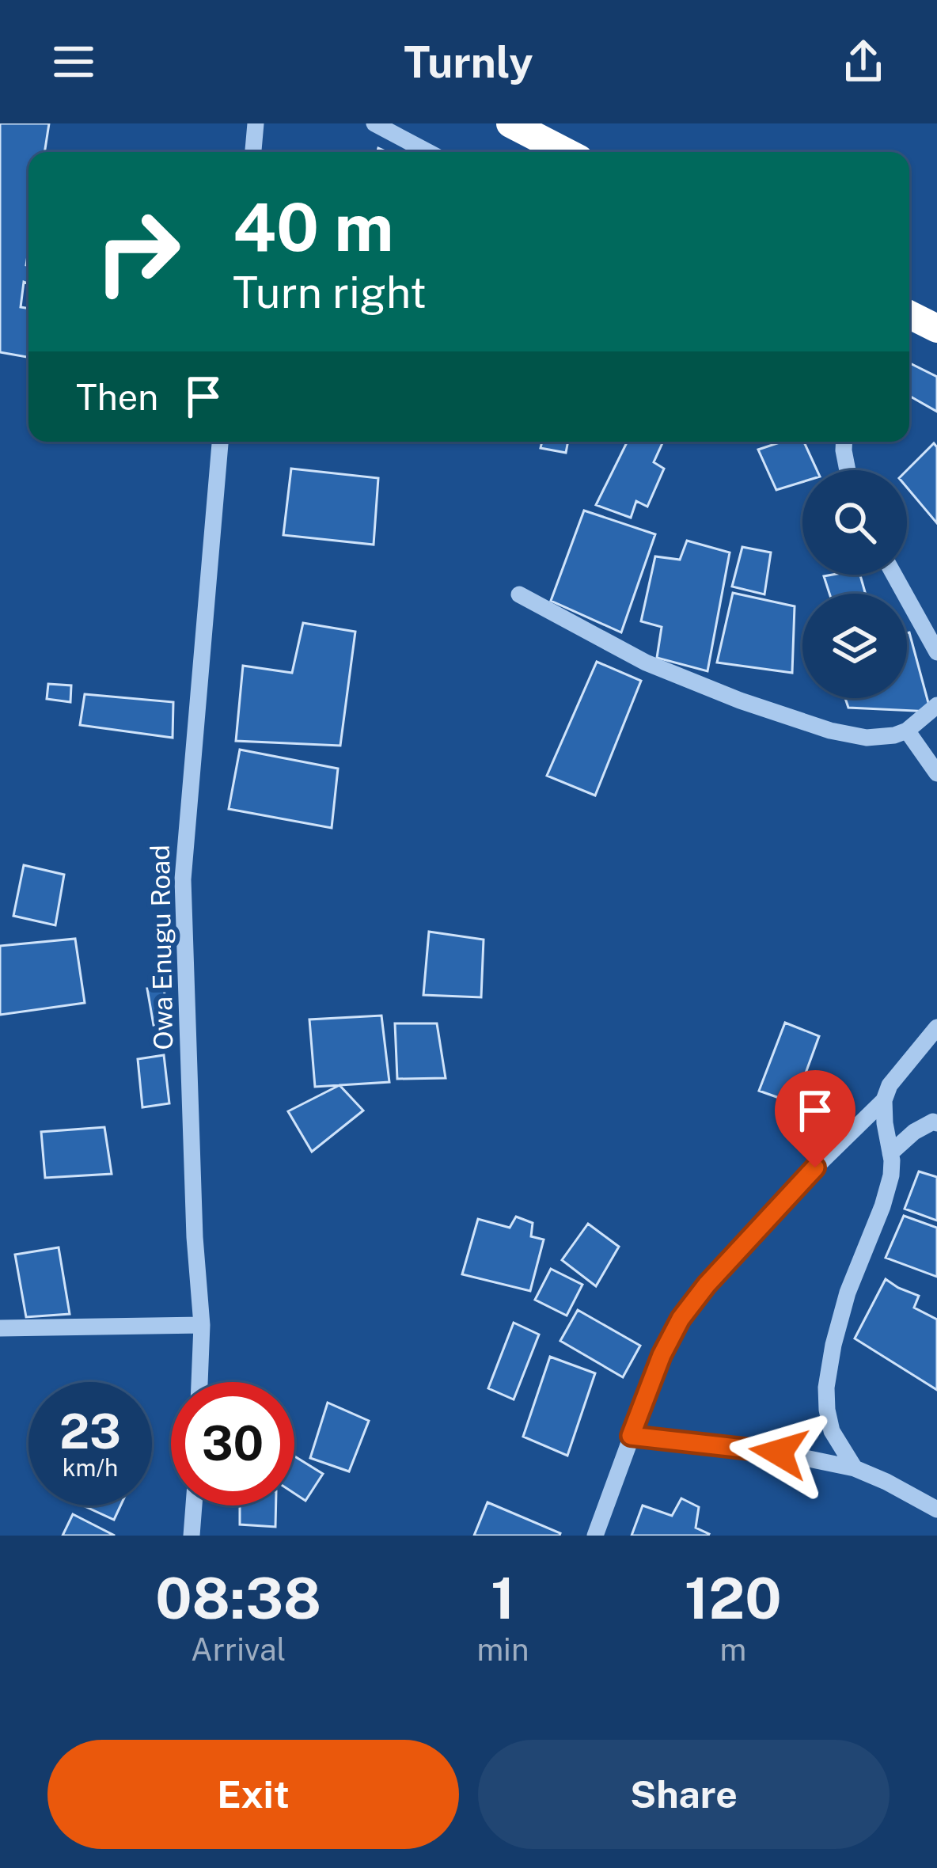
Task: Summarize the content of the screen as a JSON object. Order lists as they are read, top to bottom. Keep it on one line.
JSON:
{"streets":{"street":["Owa Enugu Road"]},"page":{"header":"Turnly","turn":["40 m","Turn right"],"then":"Then","speed":"23 km/h","limit":"30","eta":["08:38","Arrival","1","min","120","m"],"buttons":["Exit","Share"]}}
